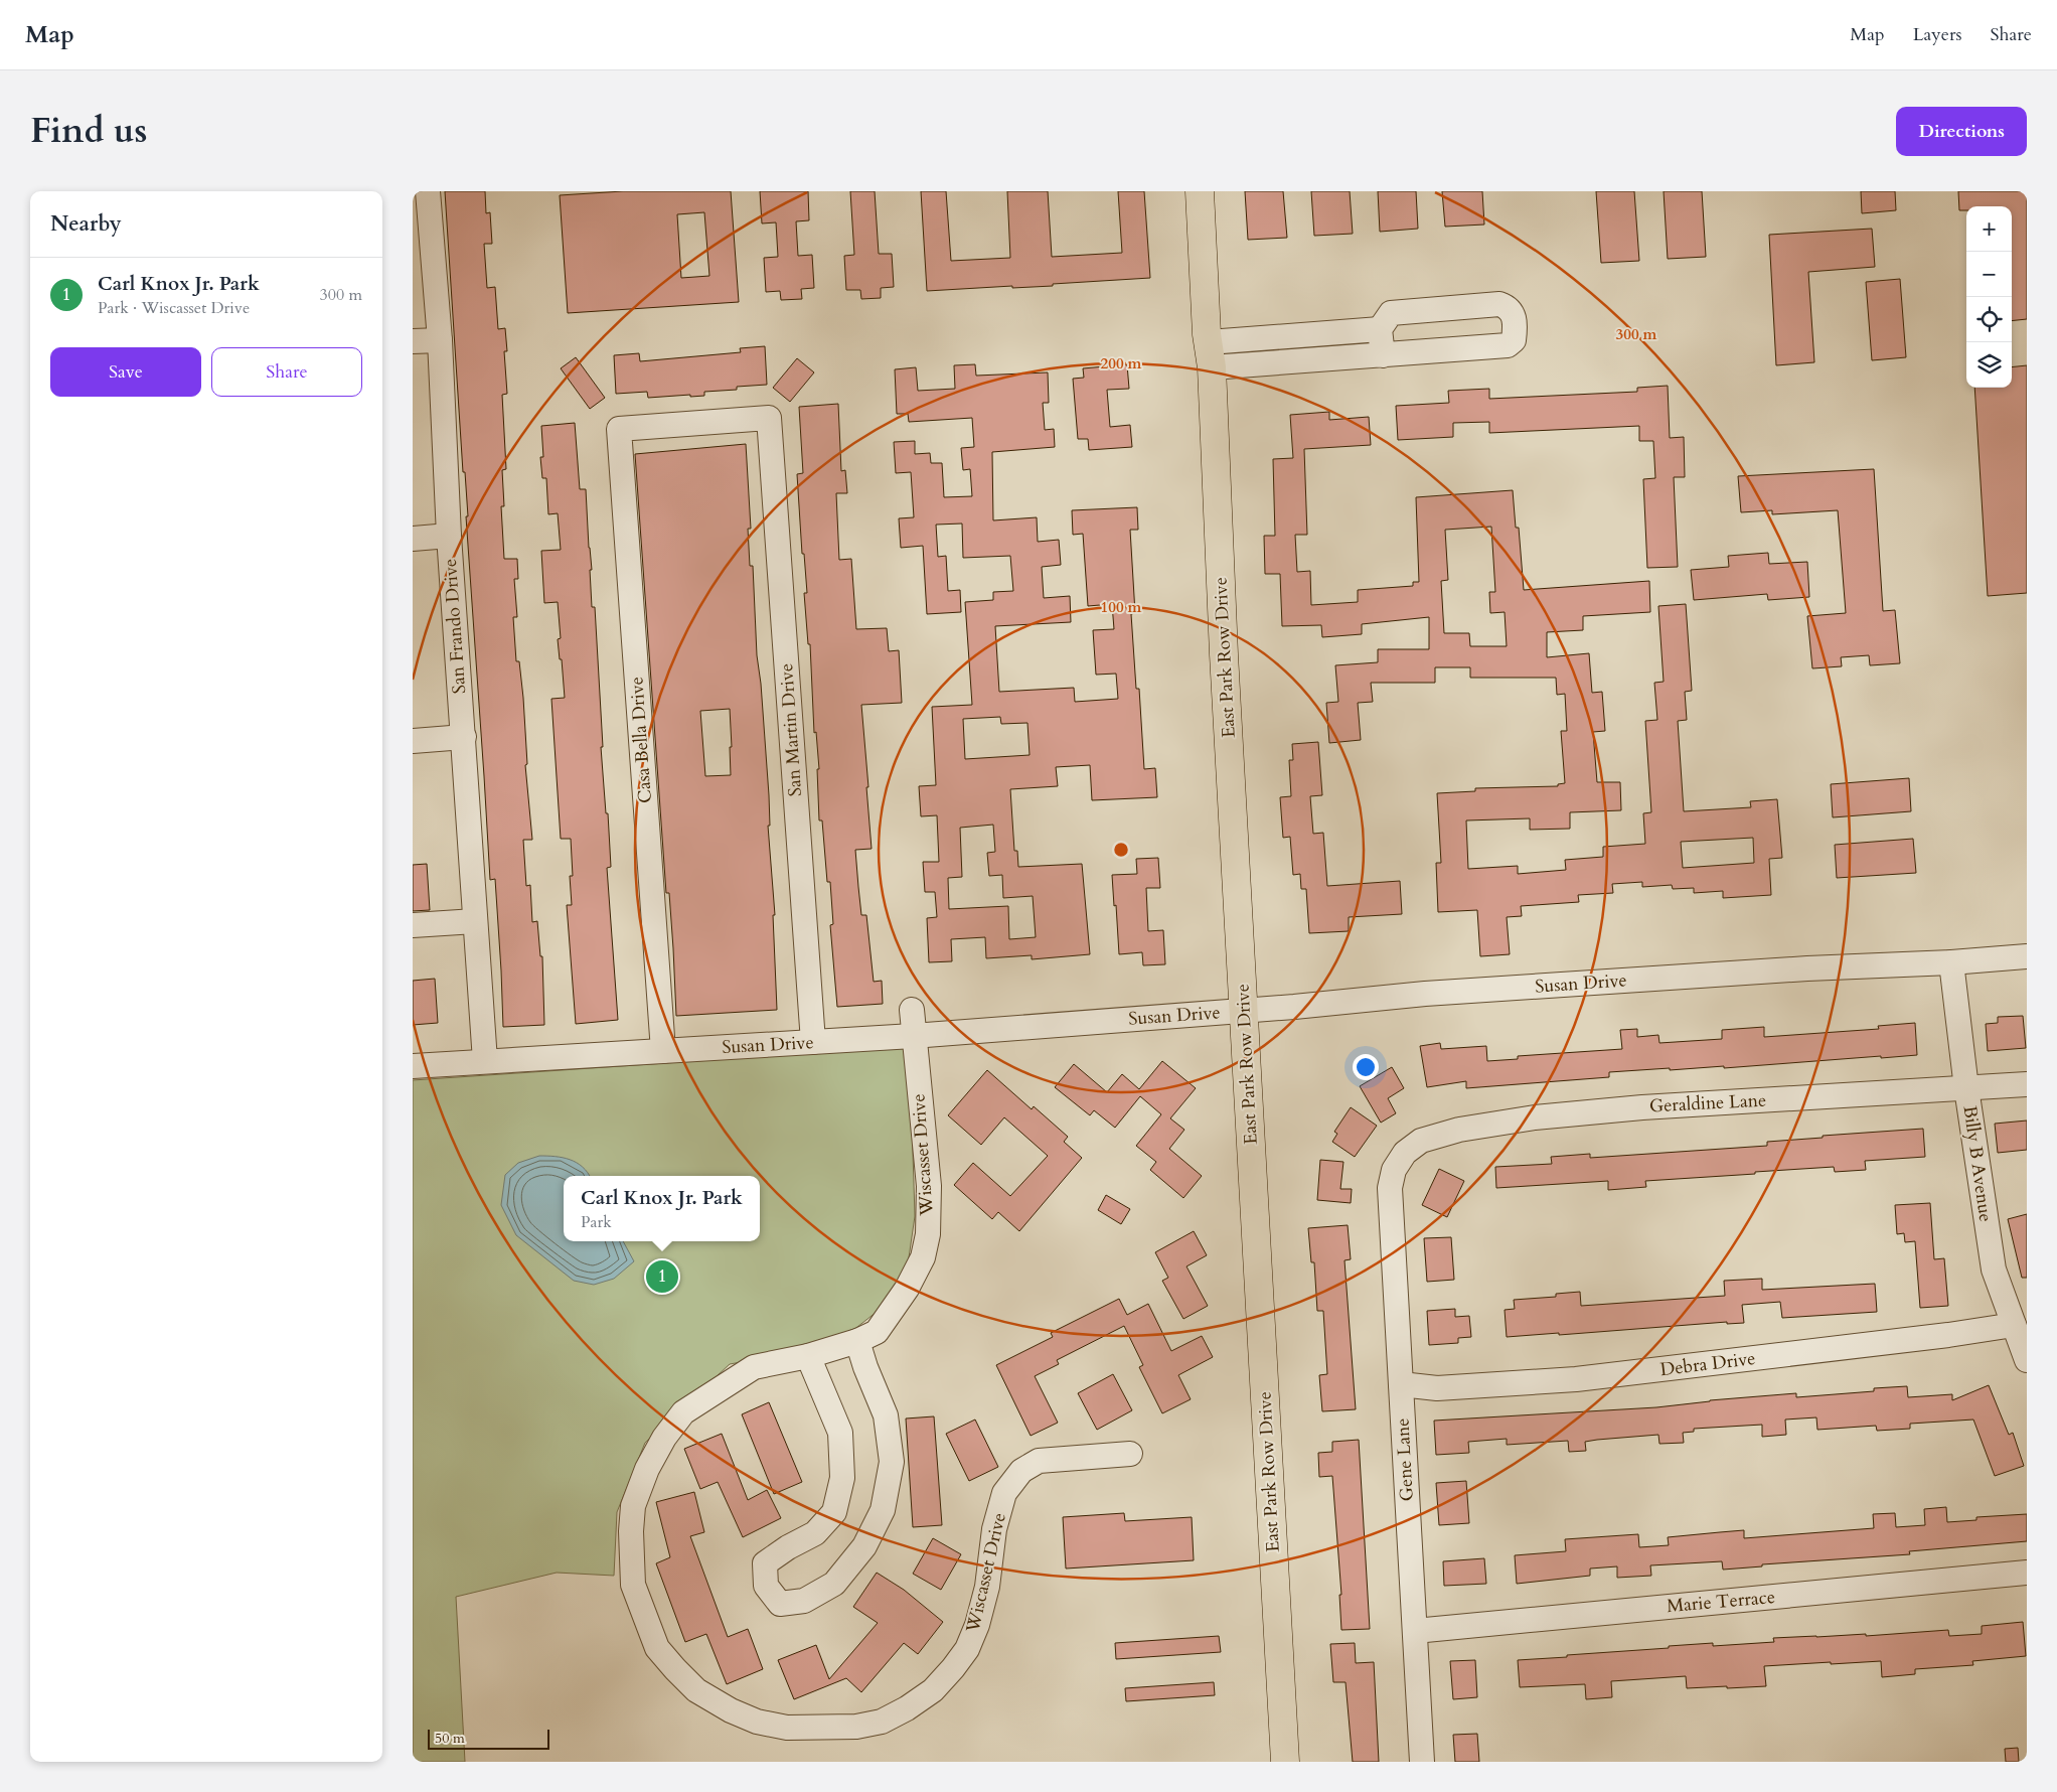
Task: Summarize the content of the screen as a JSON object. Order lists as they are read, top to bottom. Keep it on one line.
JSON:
{"streets":{"main road":["East Park Row Drive"],"street":["San Frando Drive","San Martin Drive","Casa Bella Drive","Susan Drive","Geraldine Lane","Wiscasset Drive","Billy B Avenue","Debra Drive","Gene Lane","Marie Terrace"]},"crossings":[["San Frando Drive","Susan Drive"],["East Park Row Drive","Susan Drive"],["San Martin Drive","Casa Bella Drive"],["San Martin Drive","Susan Drive"],["Casa Bella Drive","Susan Drive"],["Susan Drive","Wiscasset Drive"],["Susan Drive","Billy B Avenue"],["Geraldine Lane","Billy B Avenue"],["Geraldine Lane","Gene Lane"],["Billy B Avenue","Debra Drive"],["Debra Drive","Gene Lane"],["Gene Lane","Marie Terrace"]],"scale_bar":"50 m","page":{"header":"Map","nav":["Map","Layers","Share"],"title":"Find us","buttons":["Directions",["Save","Share"]],"heading":"Nearby","map_buttons":["+","−"],"list":[{"mark":"1","name":"Carl Knox Jr. Park","note":"Park · Wiscasset Drive","value":"300 m"}],"popup":["Carl Knox Jr. Park","Park"],"pins":"1","scale":"50 m"},"rings":["300 m","200 m","100 m"]}
